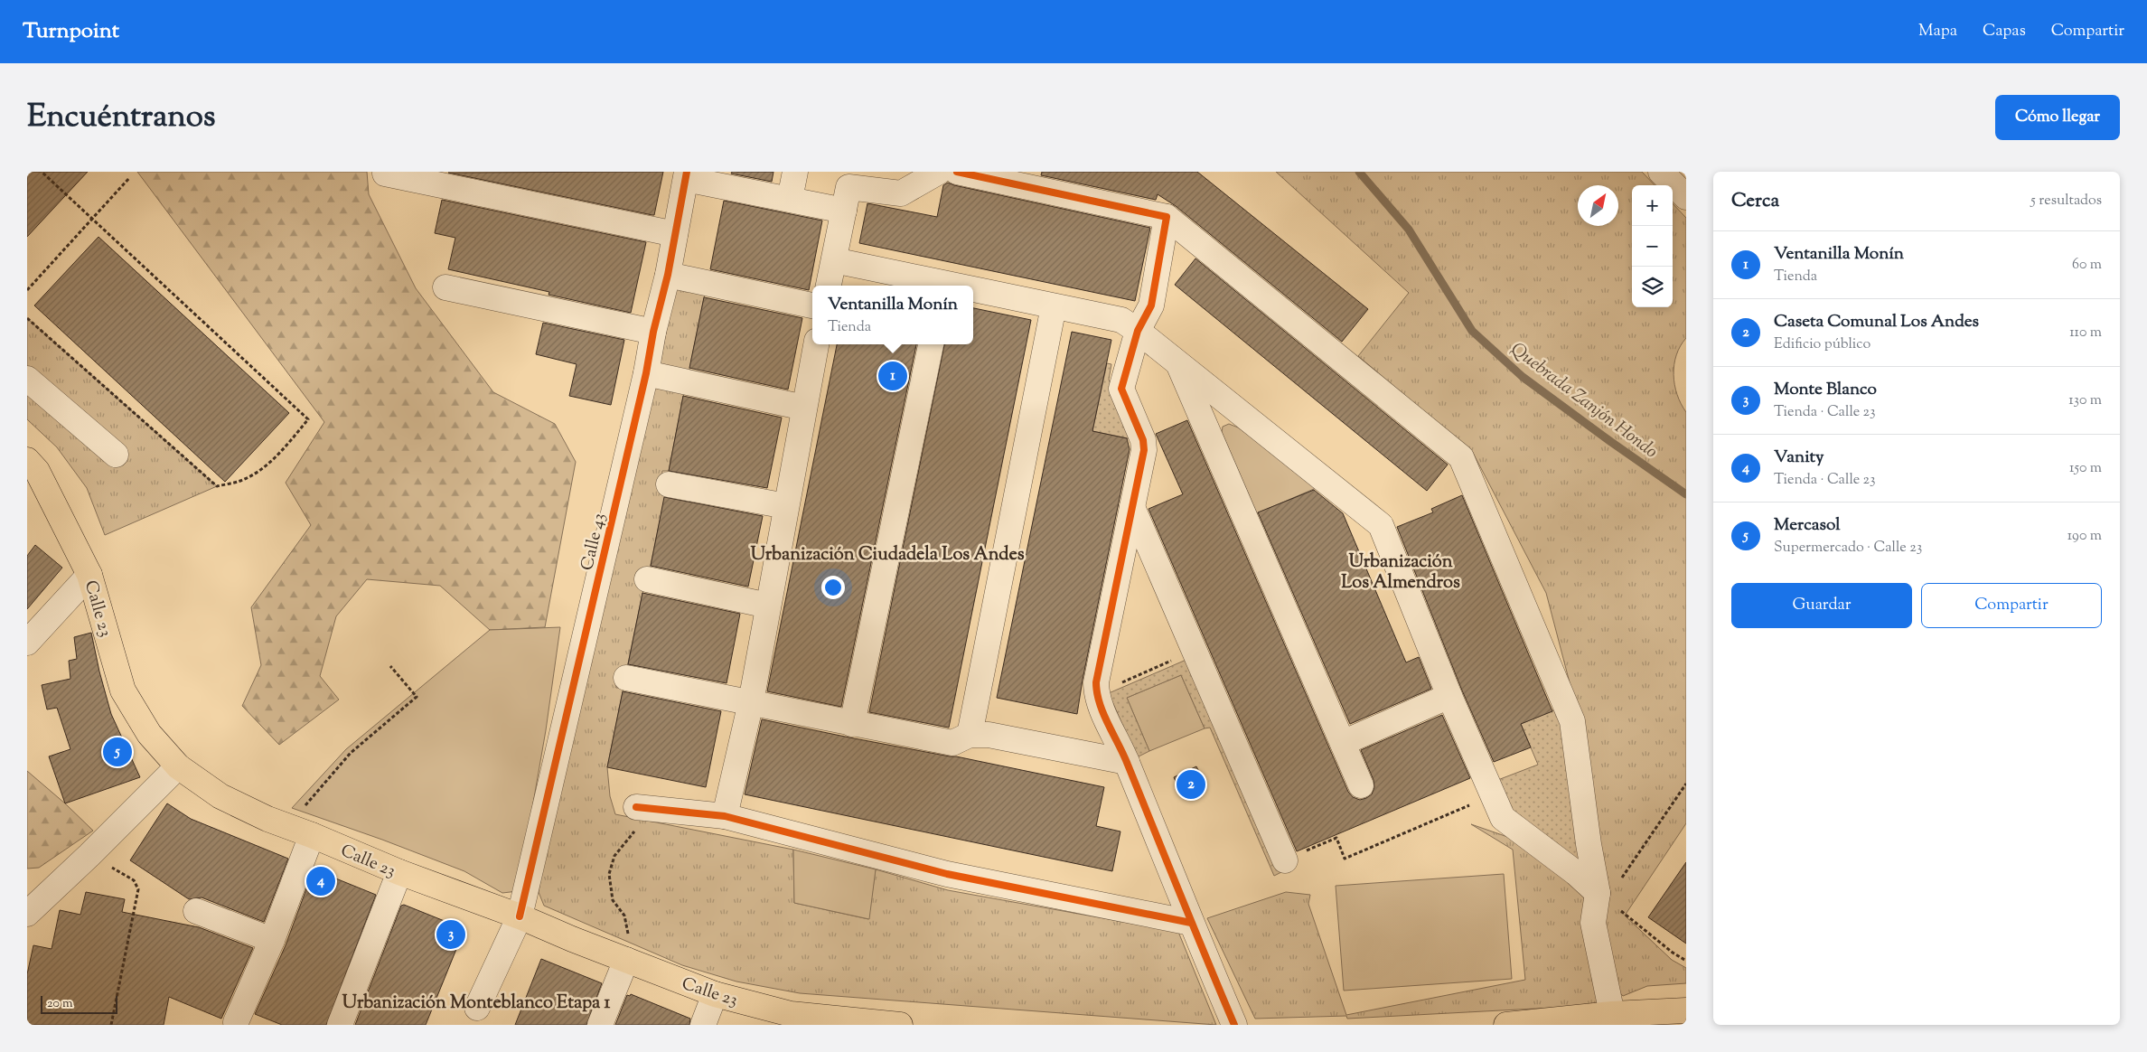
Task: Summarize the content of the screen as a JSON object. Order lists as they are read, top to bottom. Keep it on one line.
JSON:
{"streets":{"main road":["Calle 23"],"street":["Calle 43"]},"crossings":[["Calle 43","Calle 23"]],"districts":["Urbanización Ciudadela Los Andes","Urbanización Los Almendros","Urbanización Monteblanco Etapa 1"],"water":["Quebrada Zanjón Hondo"],"scale_bar":"20 m","north":"top right","page":{"header":"Turnpoint","nav":["Mapa","Capas","Compartir"],"title":"Encuéntranos","buttons":["Cómo llegar",["Guardar","Compartir"]],"heading":["Cerca","5 resultados"],"map_buttons":["+","−"],"list":[{"mark":"1","name":"Ventanilla Monín","note":"Tienda","value":"60 m"},{"mark":"2","name":"Caseta Comunal Los Andes","note":"Edificio público","value":"110 m"},{"mark":"3","name":"Monte Blanco","note":"Tienda · Calle 23","value":"130 m"},{"mark":"4","name":"Vanity","note":"Tienda · Calle 23","value":"150 m"},{"mark":"5","name":"Mercasol","note":"Supermercado · Calle 23","value":"190 m"}],"popup":["Ventanilla Monín","Tienda"],"pins":["1","5","2","4","3"],"scale":"20 m"}}
